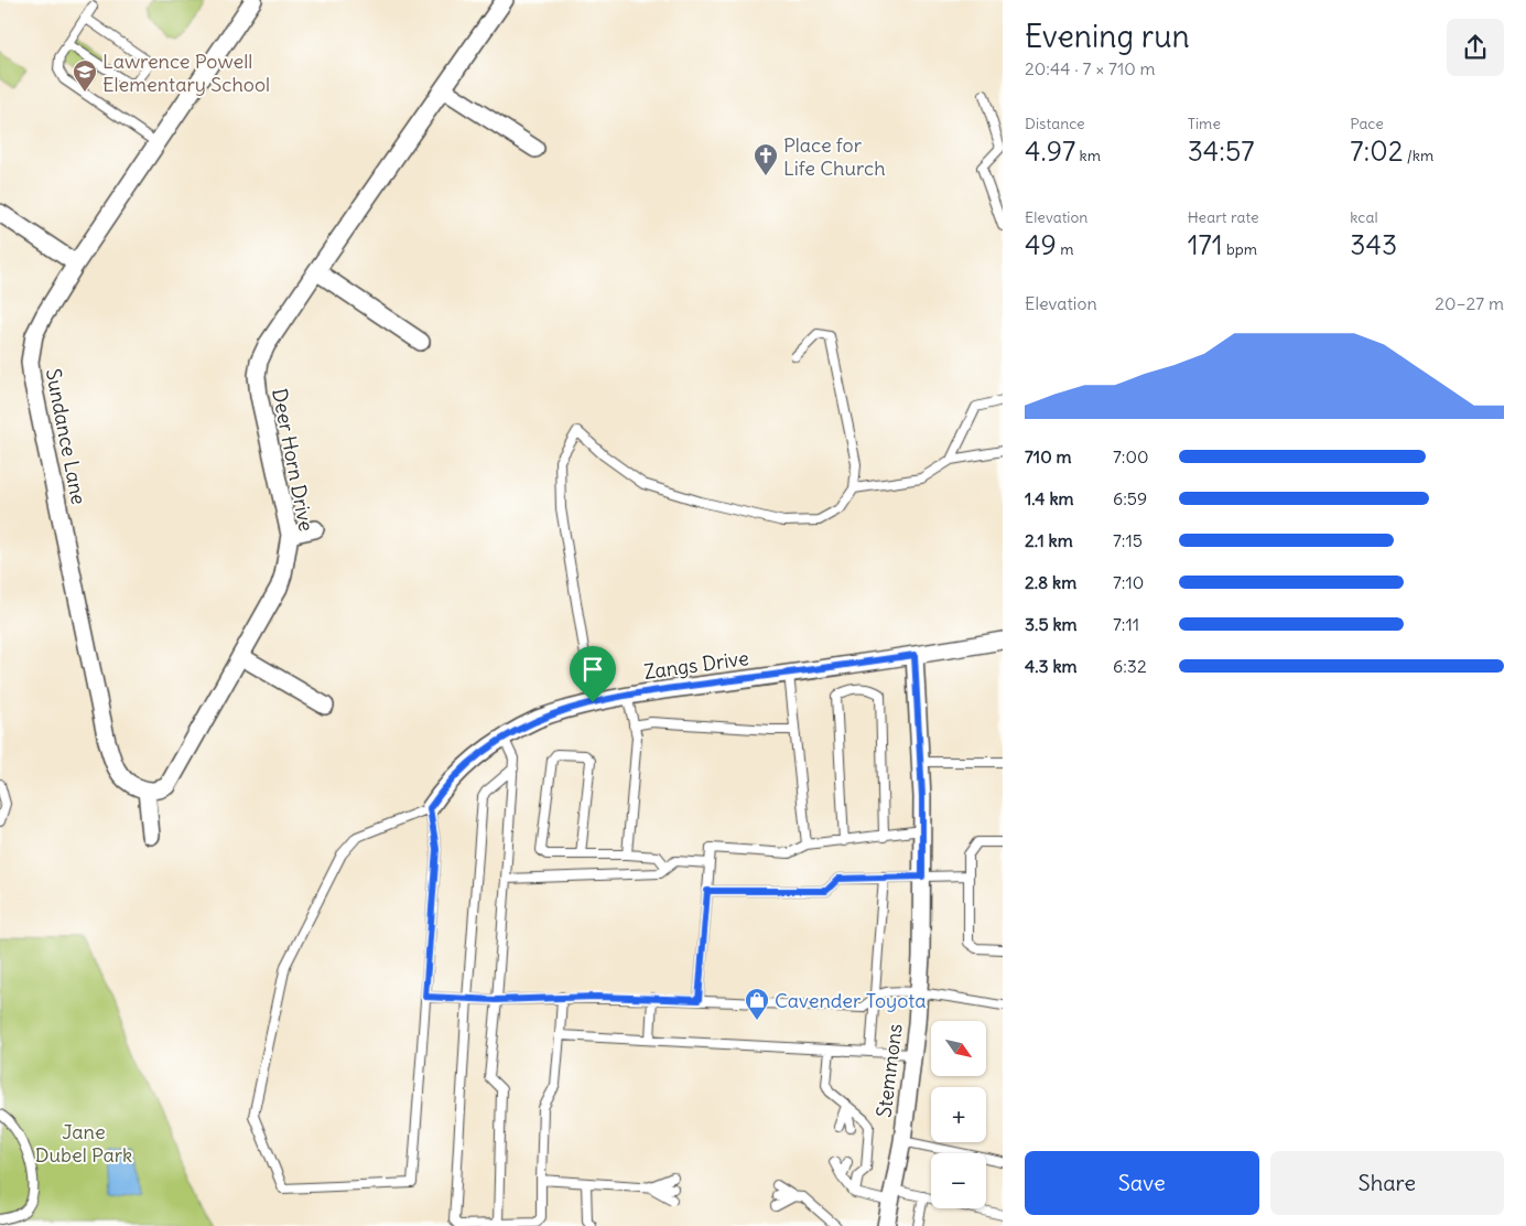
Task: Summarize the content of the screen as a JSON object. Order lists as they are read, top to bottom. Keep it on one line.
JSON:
{"streets":{"street":["Sundance Lane","Deer Horn Drive","Zangs Drive","Stemmons"]},"crossings":[["Sundance Lane","Deer Horn Drive"],["Zangs Drive","Stemmons"]],"parks":["Jane Dubel Park"],"places":{"school or university":["Lawrence Powell Elementary School"],"church":["Place for Life Church"],"shop":["Cavender Toyota"]},"north":"bottom right","page":{"heading":["Evening run","20:44 · 7 × 710 m"],"stats":[["Distance","4.97 km"],["Time","34:57"],["Pace","7:02 /km"],["Elevation","49 m"],["Heart rate","171 bpm"],["kcal","343"]],"chart":["Elevation","20–27 m"],"list":[{"name":"710 m","note":"7:00"},{"name":"1.4 km","note":"6:59"},{"name":"2.1 km","note":"7:15"},{"name":"2.8 km","note":"7:10"},{"name":"3.5 km","note":"7:11"},{"name":"4.3 km","note":"6:32"}],"map_buttons":["+","−"],"buttons":["Save","Share"]}}
